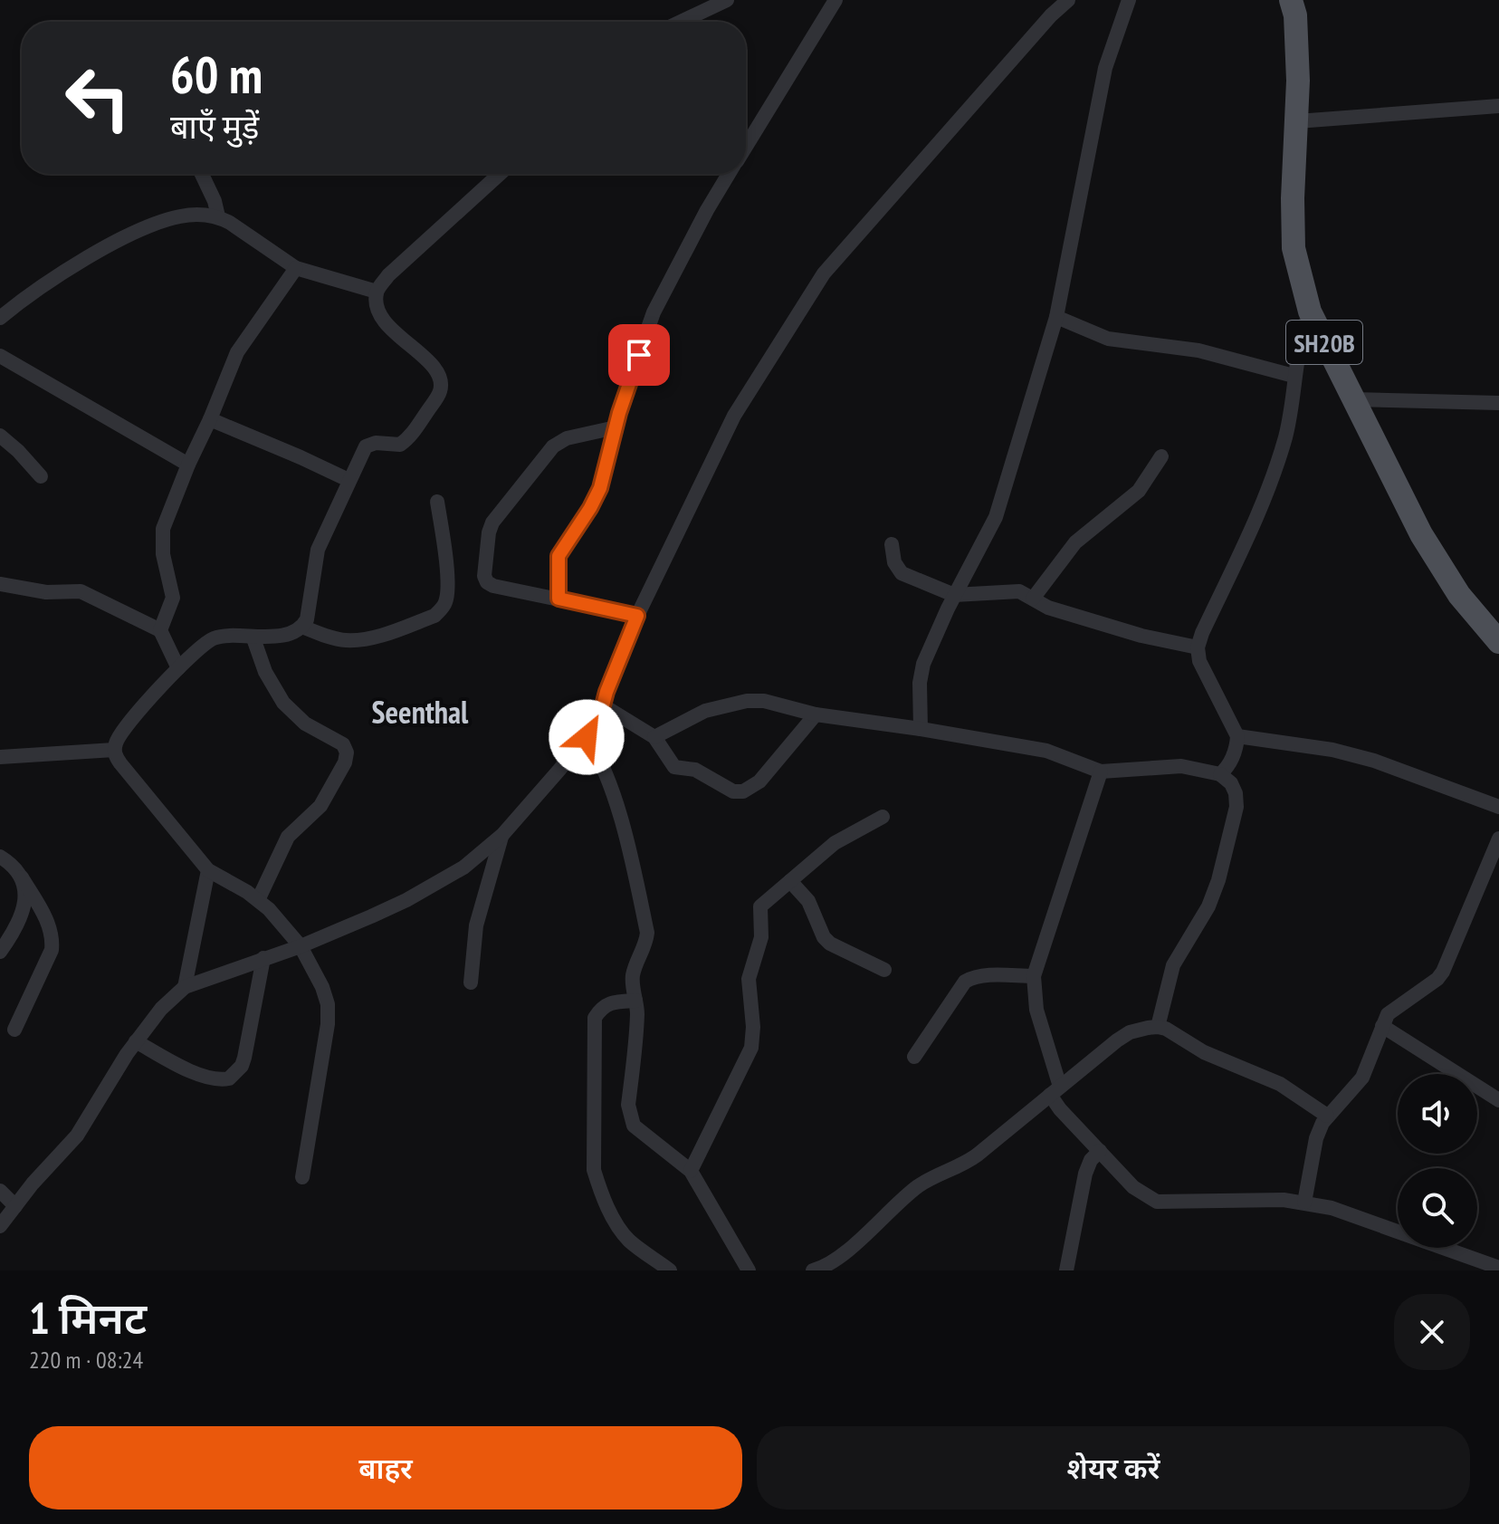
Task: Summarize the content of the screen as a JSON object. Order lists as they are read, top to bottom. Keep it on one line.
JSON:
{"streets":{"main road":["SH20B"]},"districts":["Seenthal"],"page":{"turn":["60 m","बाएँ मुड़ें"],"heading":["1 मिनट","220 m · 08:24"],"buttons":["बाहर","शेयर करें"]}}
